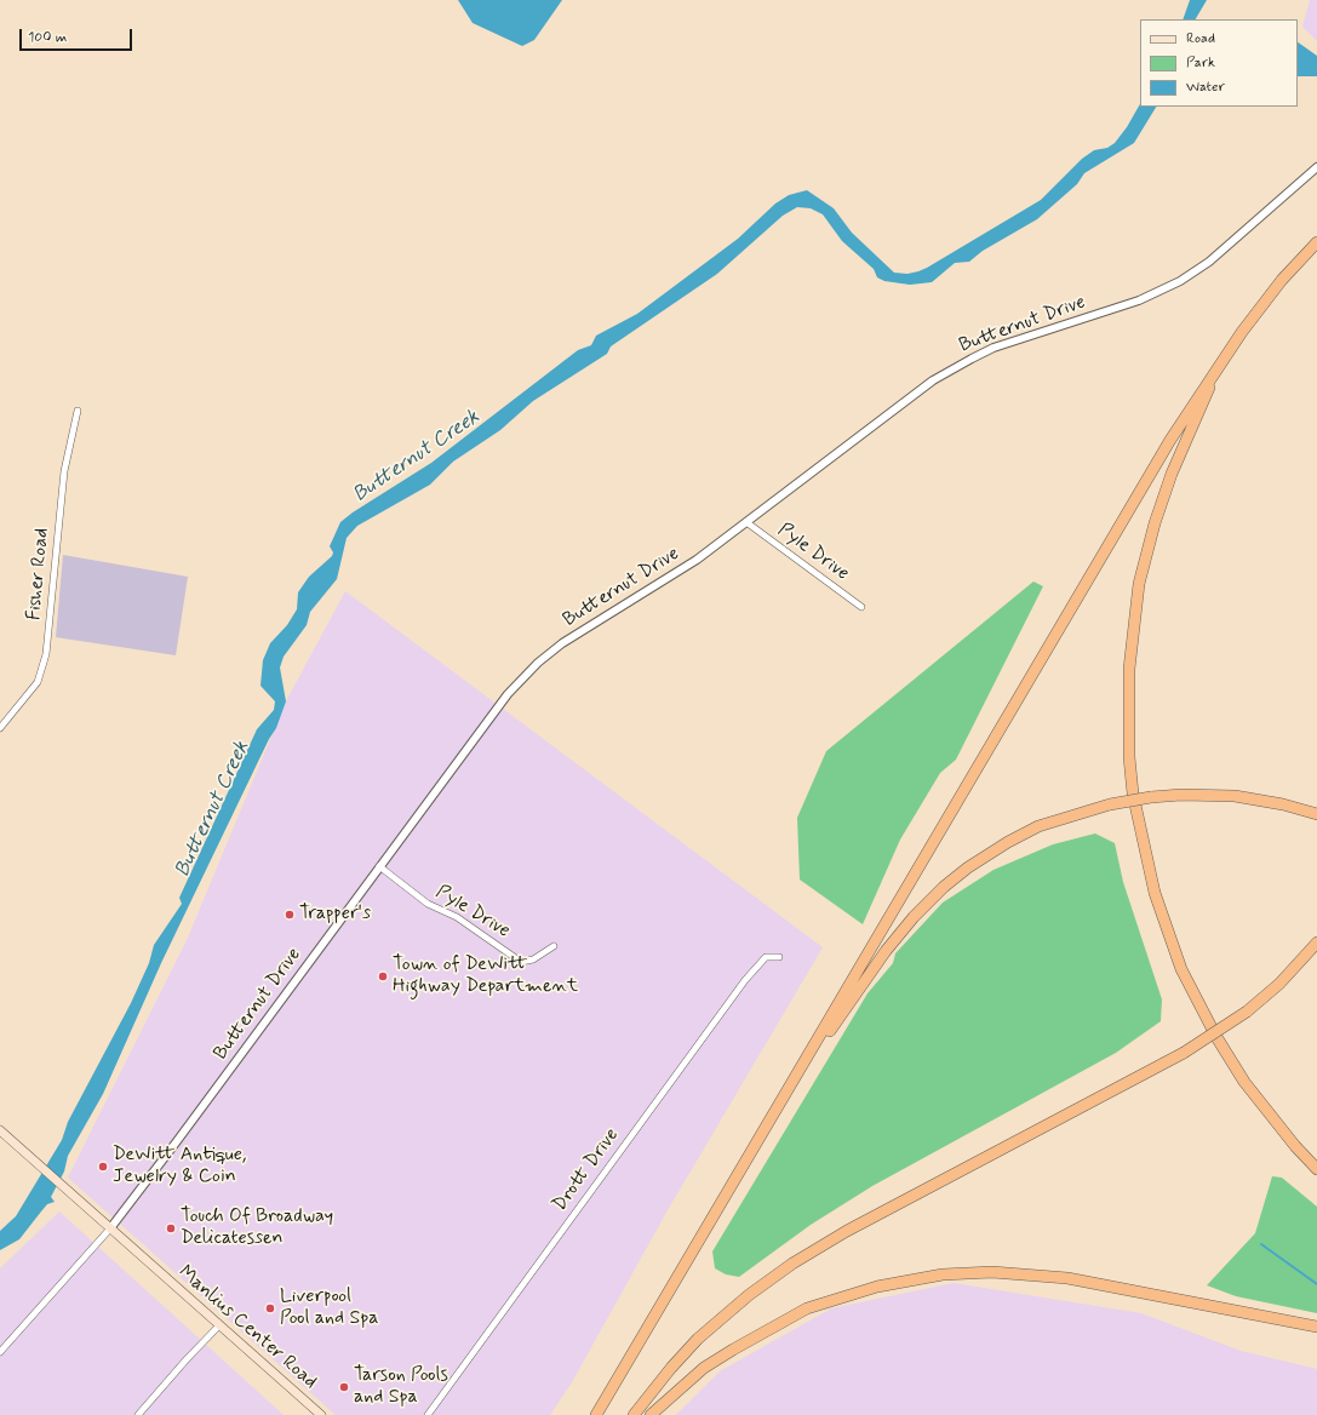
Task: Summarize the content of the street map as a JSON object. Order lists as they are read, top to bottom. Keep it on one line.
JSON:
{"streets":{"main road":["Manlius Center Road"],"street":["Butternut Drive","Pyle Drive","Fisher Road","Drott Drive"]},"crossings":[["Butternut Drive","Pyle Drive"],["Butternut Drive","Manlius Center Road"]],"water":["Butternut Creek"],"places":["Trapper's","Town of DeWitt Highway Department","DeWitt Antique, Jewelry & Coin","Touch Of Broadway Delicatessen","Liverpool Pool and Spa","Tarson Pools and Spa"],"legend":["Road","Park","Water"],"scale_bar":"100 m"}
